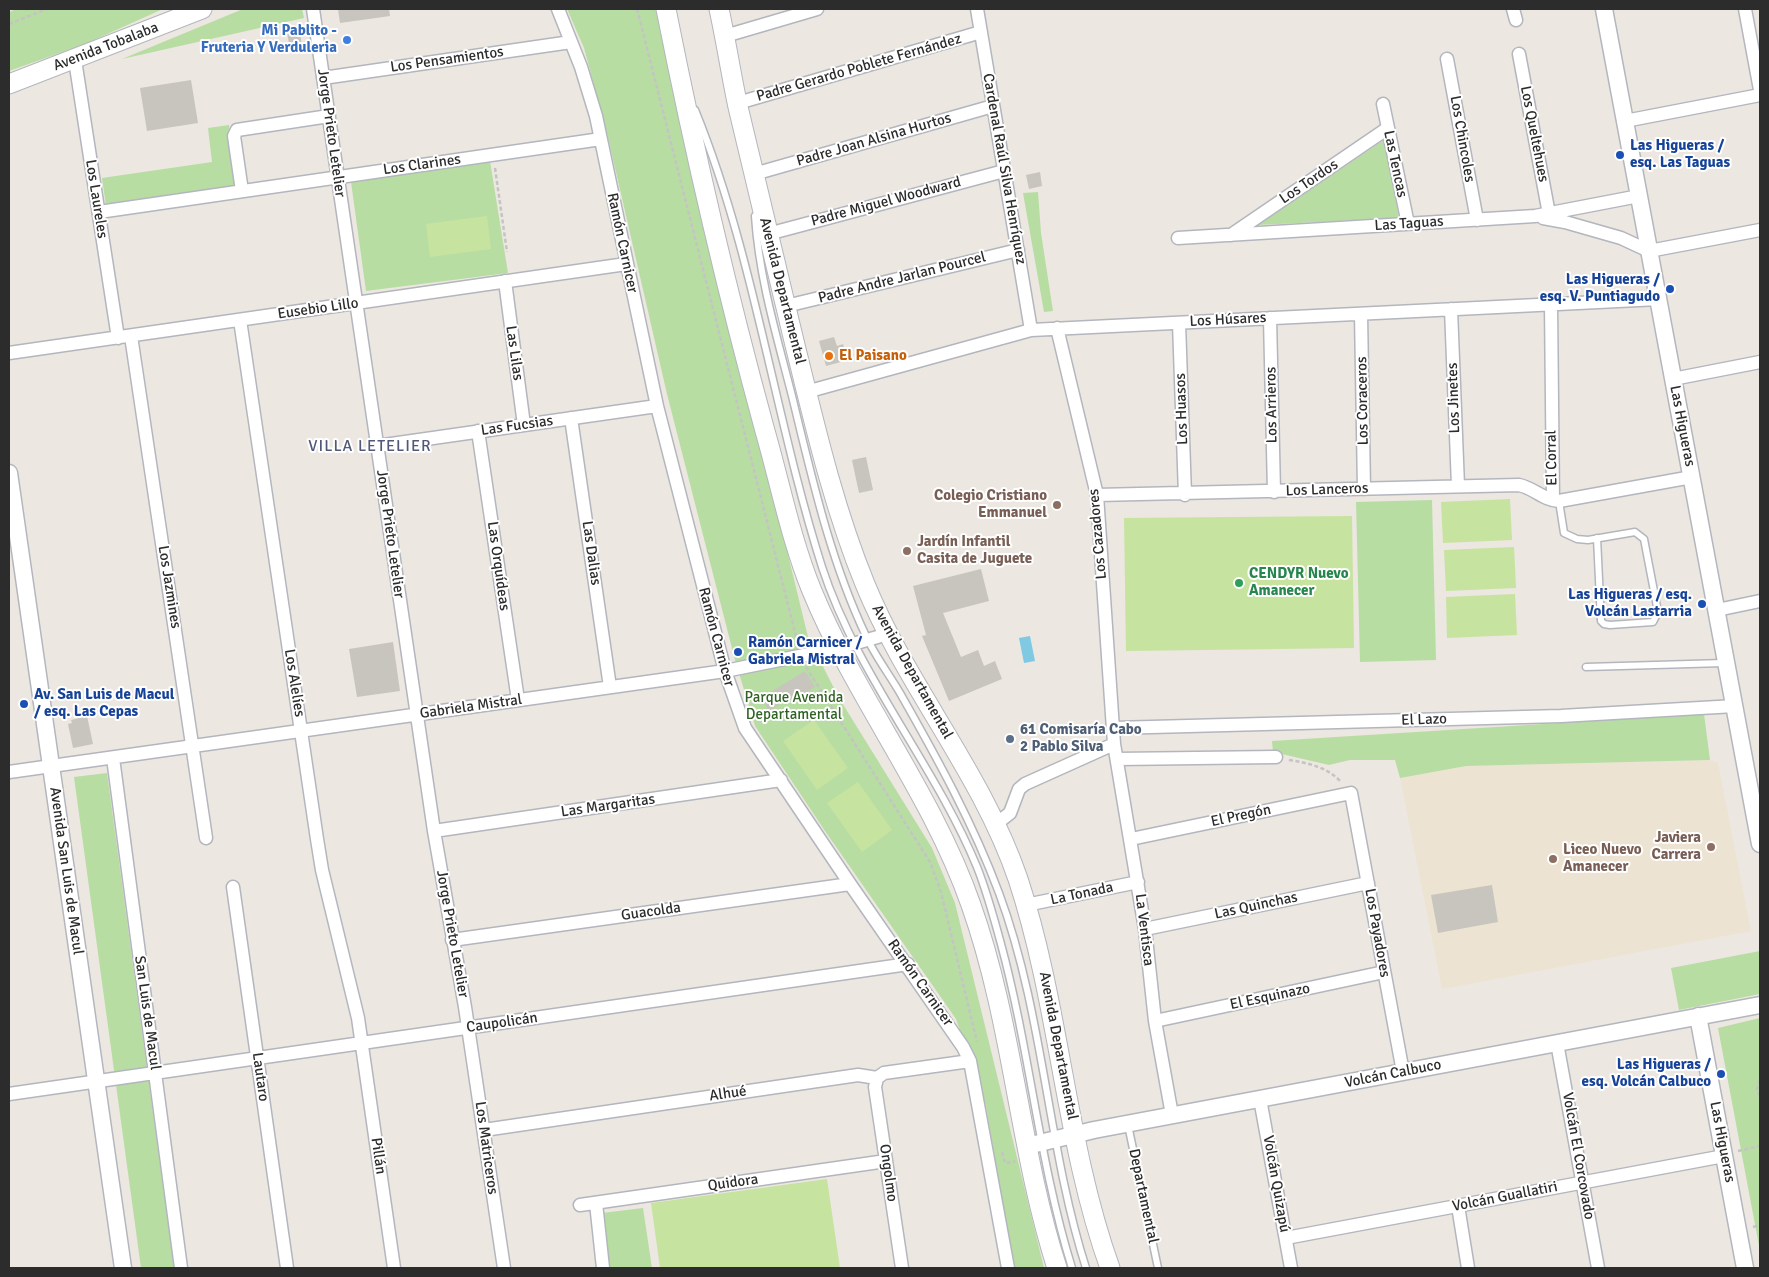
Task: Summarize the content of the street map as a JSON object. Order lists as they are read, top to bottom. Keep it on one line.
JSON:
{"streets":{"main road":["Avenida Tobalaba","Avenida Departamental"],"street":["Los Pensamientos","Padre Gerardo Poblete Fernández","Jorge Prieto Letelier","Los Queltehues","Los Chincoles","Padre Joan Alsina Hurtos","Las Tencas","Los Clarines","Cardenal Raúl Silva Henríquez","Los Tordos","Los Laureles","Padre Miguel Woodward","Las Taguas","Ramón Carnicer","Padre Andre Jarlan Pourcel","Eusebio Lillo","Los Húsares","Las Lilas","Los Jinetes","Los Coraceros","Los Arrieros","Los Huasos","Las Fucsias","Las Higueras","El Corral","Los Lanceros","Los Cazadores","Las Dalias","Las Orquídeas","Los Jazmines","Los Alelíes","Gabriela Mistral","El Lazo","Las Margaritas","El Pregón","Avenida San Luis de Macul","La Tonada","Las Quinchas","Guacolda","La Ventisca","Los Payadores","El Esquinazo","San Luis de Macul","Caupolicán","Volcán Calbuco","Lautaro","Alhué","Los Matriceros","Pillán","Volcán El Corcovado","Ongolmo","Quidora","Volcán Quizapú","Volcán Guallatiri"],"lane":["Departamental"]},"crossings":[["Avenida Tobalaba","Los Laureles"],["Los Pensamientos","Jorge Prieto Letelier"],["Los Pensamientos","Ramón Carnicer"],["Padre Gerardo Poblete Fernández","Cardenal Raúl Silva Henríquez"],["Padre Gerardo Poblete Fernández","Avenida Departamental"],["Jorge Prieto Letelier","Los Clarines"],["Jorge Prieto Letelier","Eusebio Lillo"],["Jorge Prieto Letelier","Las Fucsias"],["Jorge Prieto Letelier","Gabriela Mistral"],["Jorge Prieto Letelier","Las Margaritas"],["Jorge Prieto Letelier","Guacolda"],["Jorge Prieto Letelier","Caupolicán"],["Jorge Prieto Letelier","Los Matriceros"],["Los Queltehues","Las Taguas"],["Los Chincoles","Las Taguas"],["Padre Joan Alsina Hurtos","Cardenal Raúl Silva Henríquez"],["Padre Joan Alsina Hurtos","Avenida Departamental"],["Las Tencas","Los Tordos"],["Las Tencas","Las Taguas"],["Los Clarines","Los Laureles"],["Los Clarines","Ramón Carnicer"],["Cardenal Raúl Silva Henríquez","Padre Miguel Woodward"],["Cardenal Raúl Silva Henríquez","Padre Andre Jarlan Pourcel"],["Cardenal Raúl Silva Henríquez","Los Húsares"],["Los Tordos","Las Taguas"],["Los Laureles","Eusebio Lillo"],["Padre Miguel Woodward","Avenida Departamental"],["Las Taguas","Las Higueras"],["Ramón Carnicer","Eusebio Lillo"],["Ramón Carnicer","Las Fucsias"],["Ramón Carnicer","Gabriela Mistral"],["Ramón Carnicer","Las Margaritas"],["Ramón Carnicer","Guacolda"],["Ramón Carnicer","Caupolicán"],["Ramón Carnicer","Alhué"],["Padre Andre Jarlan Pourcel","Avenida Departamental"],["Avenida Departamental","Los Húsares"],["Avenida Departamental","Gabriela Mistral"],["Avenida Departamental","La Tonada"],["Avenida Departamental","Volcán Calbuco"],["Eusebio Lillo","Las Lilas"],["Eusebio Lillo","Los Jazmines"],["Eusebio Lillo","Los Alelíes"],["Los Húsares","Los Jinetes"],["Los Húsares","Los Coraceros"],["Los Húsares","Los Arrieros"],["Los Húsares","Los Huasos"],["Los Húsares","Las Higueras"],["Los Húsares","El Corral"],["Los Húsares","Los Cazadores"],["Las Lilas","Las Fucsias"],["Los Jinetes","Los Lanceros"],["Los Coraceros","Los Lanceros"],["Los Arrieros","Los Lanceros"],["Los Huasos","Los Lanceros"],["Las Fucsias","Las Dalias"],["Las Fucsias","Las Orquídeas"],["Las Higueras","El Corral"],["Las Higueras","El Lazo"],["Las Higueras","Volcán Calbuco"],["Las Higueras","Volcán Guallatiri"],["El Corral","Los Lanceros"],["Los Lanceros","Los Cazadores"],["Los Cazadores","El Lazo"],["Los Cazadores","La Ventisca"],["Las Dalias","Gabriela Mistral"],["Las Orquídeas","Gabriela Mistral"],["Los Jazmines","Gabriela Mistral"],["Los Alelíes","Gabriela Mistral"],["Los Alelíes","Caupolicán"],["Los Alelíes","Pillán"],["Gabriela Mistral","Avenida San Luis de Macul"],["Gabriela Mistral","San Luis de Macul"],["El Pregón","La Ventisca"],["El Pregón","Los Payadores"],["Avenida San Luis de Macul","Caupolicán"],["La Tonada","La Ventisca"],["Las Quinchas","La Ventisca"],["Las Quinchas","Los Payadores"],["La Ventisca","El Esquinazo"],["La Ventisca","Volcán Calbuco"],["Los Payadores","El Esquinazo"],["Los Payadores","Volcán Calbuco"],["San Luis de Macul","Caupolicán"],["Caupolicán","Lautaro"],["Caupolicán","Los Matriceros"],["Caupolicán","Pillán"],["Volcán Calbuco","Volcán El Corcovado"],["Volcán Calbuco","Volcán Quizapú"],["Volcán Calbuco","Departamental"],["Alhué","Los Matriceros"],["Alhué","Ongolmo"],["Volcán El Corcovado","Volcán Guallatiri"],["Ongolmo","Quidora"],["Volcán Quizapú","Volcán Guallatiri"]],"districts":["VILLA LETELIER"],"parks":["Parque Avenida Departamental"],"places":["Mi Pablito - Fruteria Y Verduleria","Las Higueras / esq. Las Taguas","Las Higueras / esq. V. Puntiagudo","El Paisano","Colegio Cristiano Emmanuel","Jardín Infantil Casita de Juguete","CENDYR Nuevo Amanecer","Las Higueras / esq. Volcán Lastarria","Ramón Carnicer / Gabriela Mistral","Av. San Luis de Macul / esq. Las Cepas","61 Comisaría Cabo 2 Pablo Silva","Javiera Carrera","Liceo Nuevo Amanecer","Las Higueras / esq. Volcán Calbuco"]}
